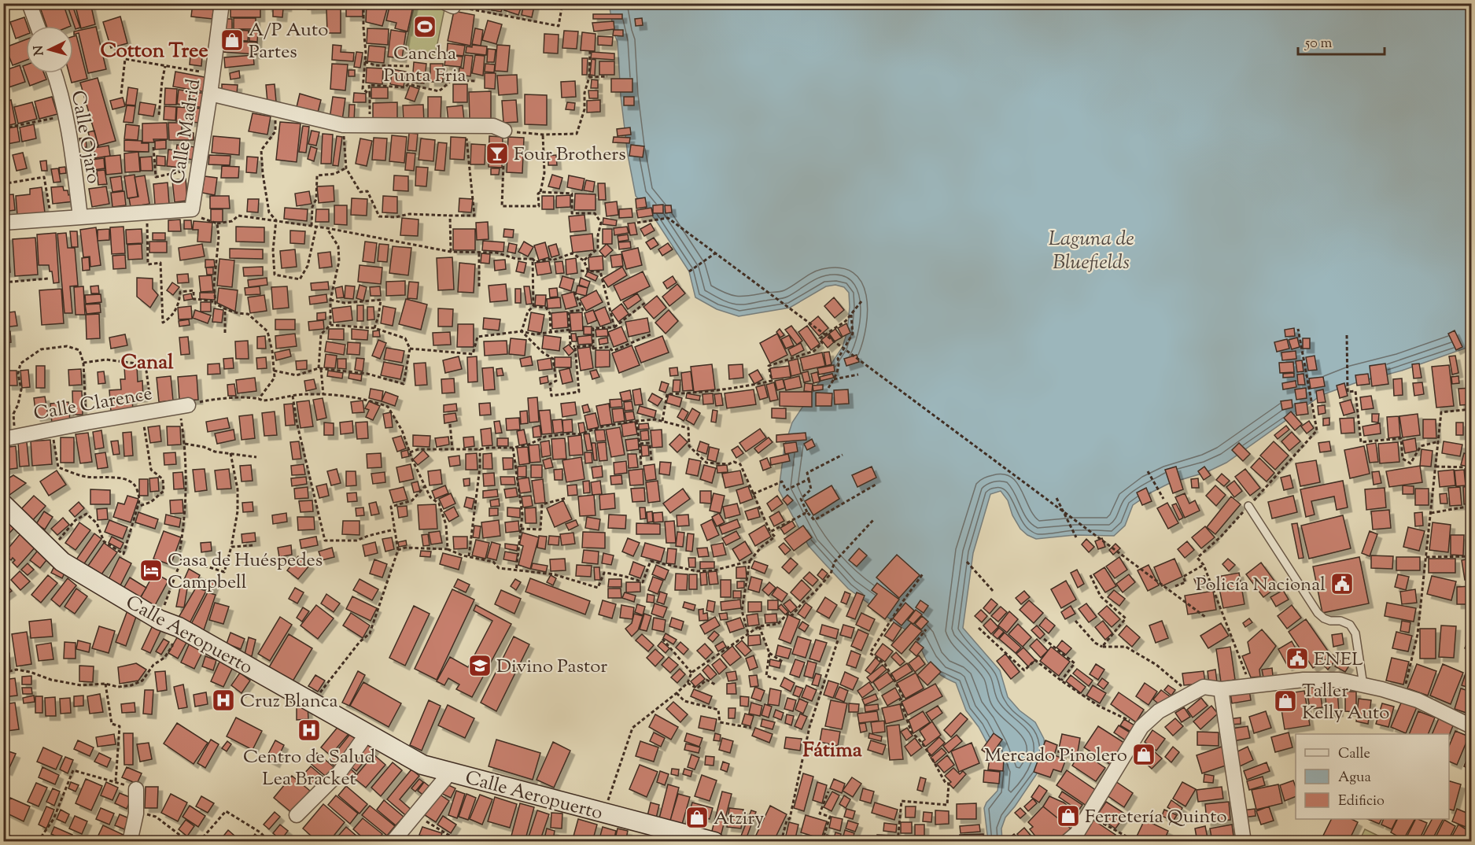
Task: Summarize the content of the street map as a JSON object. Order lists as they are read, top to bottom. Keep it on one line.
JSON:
{"streets":{"street":["Calle Madrid","Calle Ojaro","Calle Clarence","Calle Aeropuerto"]},"districts":["Cotton Tree","Canal","Fátima"],"water":["Laguna de Bluefields"],"places":{"sports":["Cancha Punta Fria"],"shop":["A/P Auto Partes","Taller Kelly Auto","Mercado Pinolero","Ferretería Quinto","Atziry"],"bar":["Four Brothers"],"hotel":["Casa de Huéspedes Campbell"],"public building":["Policía Nacional","ENEL"],"school or university":["Divino Pastor"],"hospital":["Cruz Blanca","Centro de Salud Lea Bracket"]},"legend":["Calle","Agua","Edificio"],"scale_bar":"50 m","north":"left"}
